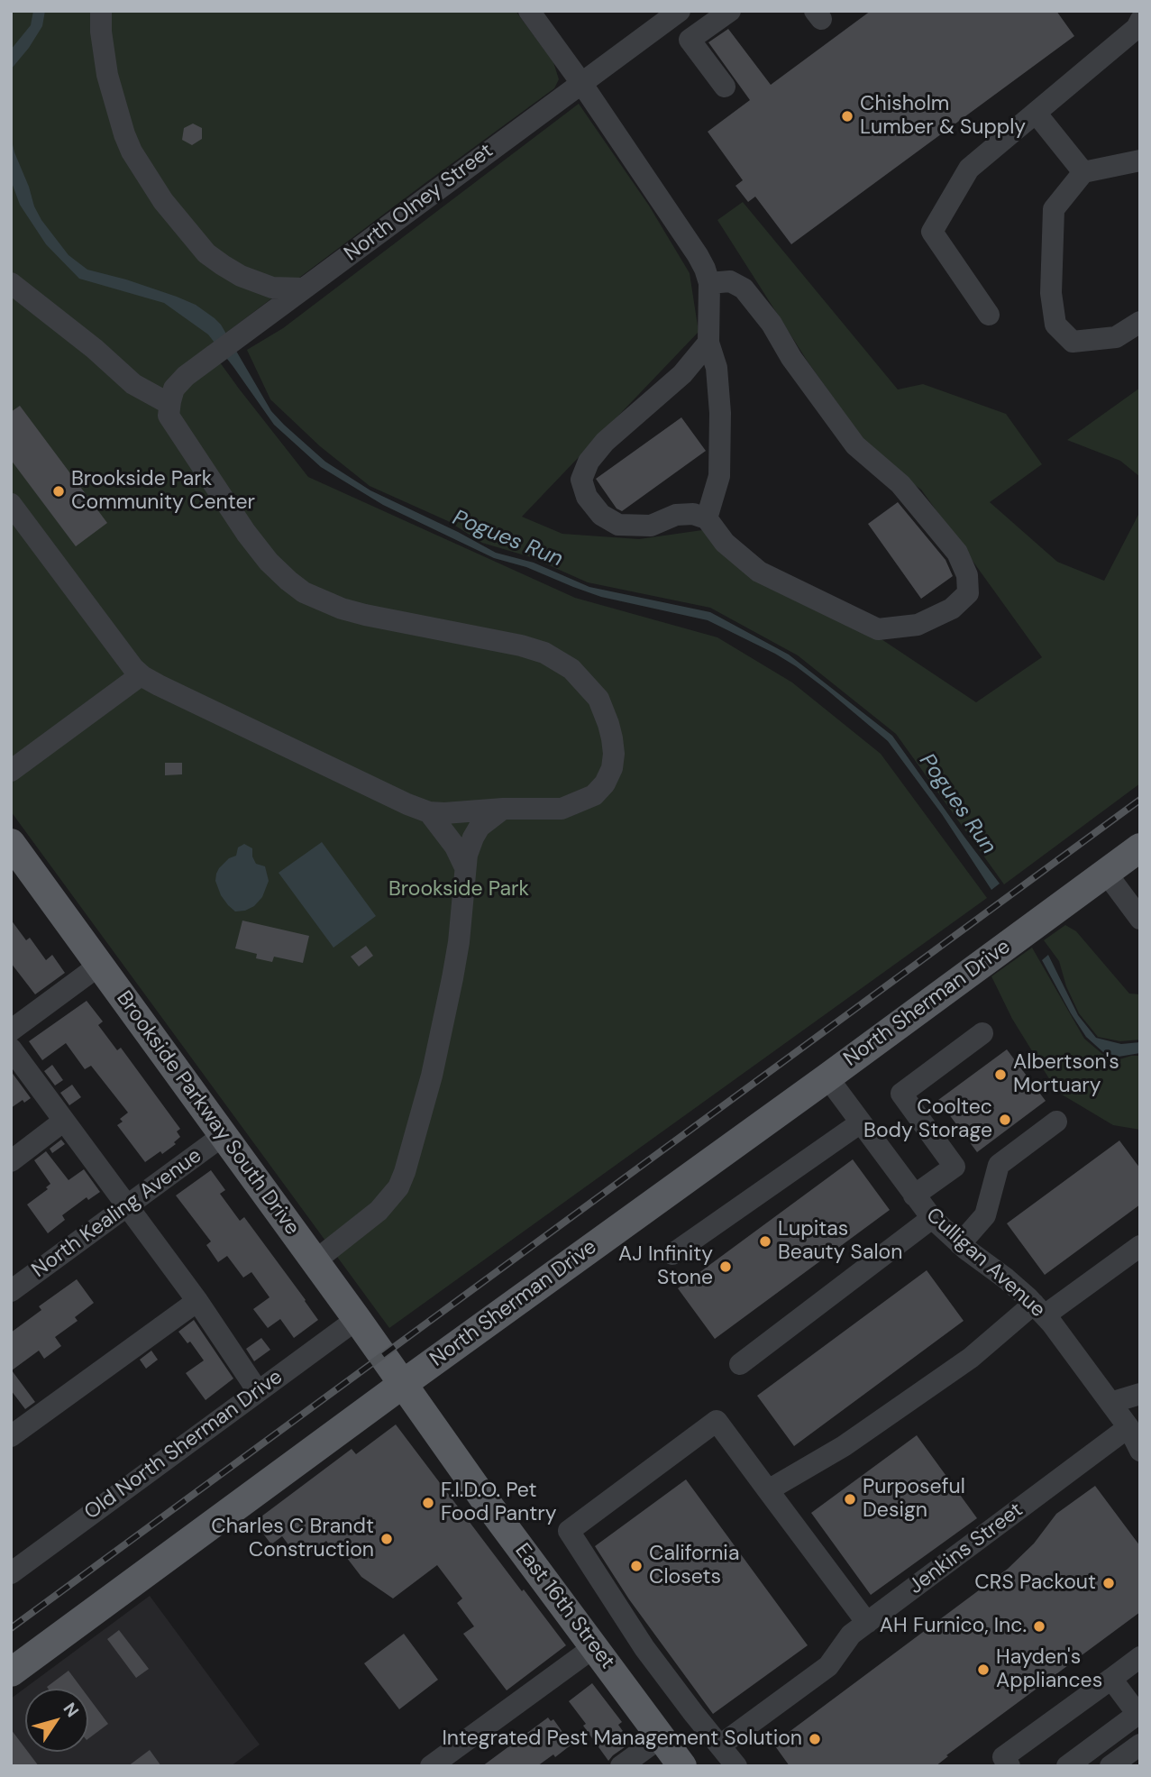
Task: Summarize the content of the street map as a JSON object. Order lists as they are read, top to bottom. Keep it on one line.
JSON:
{"streets":{"main road":["North Sherman Drive","Brookside Parkway South Drive","East 16th Street"],"street":["North Olney Street","North Kealing Avenue","Culligan Avenue","Old North Sherman Drive","Jenkins Street"]},"crossings":[["North Sherman Drive","Brookside Parkway South Drive"],["North Sherman Drive","Culligan Avenue"],["North Sherman Drive","East 16th Street"],["Brookside Parkway South Drive","North Kealing Avenue"],["Brookside Parkway South Drive","Old North Sherman Drive"],["Brookside Parkway South Drive","East 16th Street"],["Culligan Avenue","Jenkins Street"]],"water":["Pogues Run"],"parks":["Brookside Park"],"places":["Chisholm Lumber & Supply","Brookside Park Community Center","Albertson's Mortuary","Cooltec Body Storage","Lupitas Beauty Salon","AJ Infinity Stone","Purposeful Design","F.I.D.O. Pet Food Pantry","Charles C Brandt Construction","California Closets","CRS Packout","AH Furnico, Inc.","Hayden's Appliances","Integrated Pest Management Solution"],"north":"top right"}
